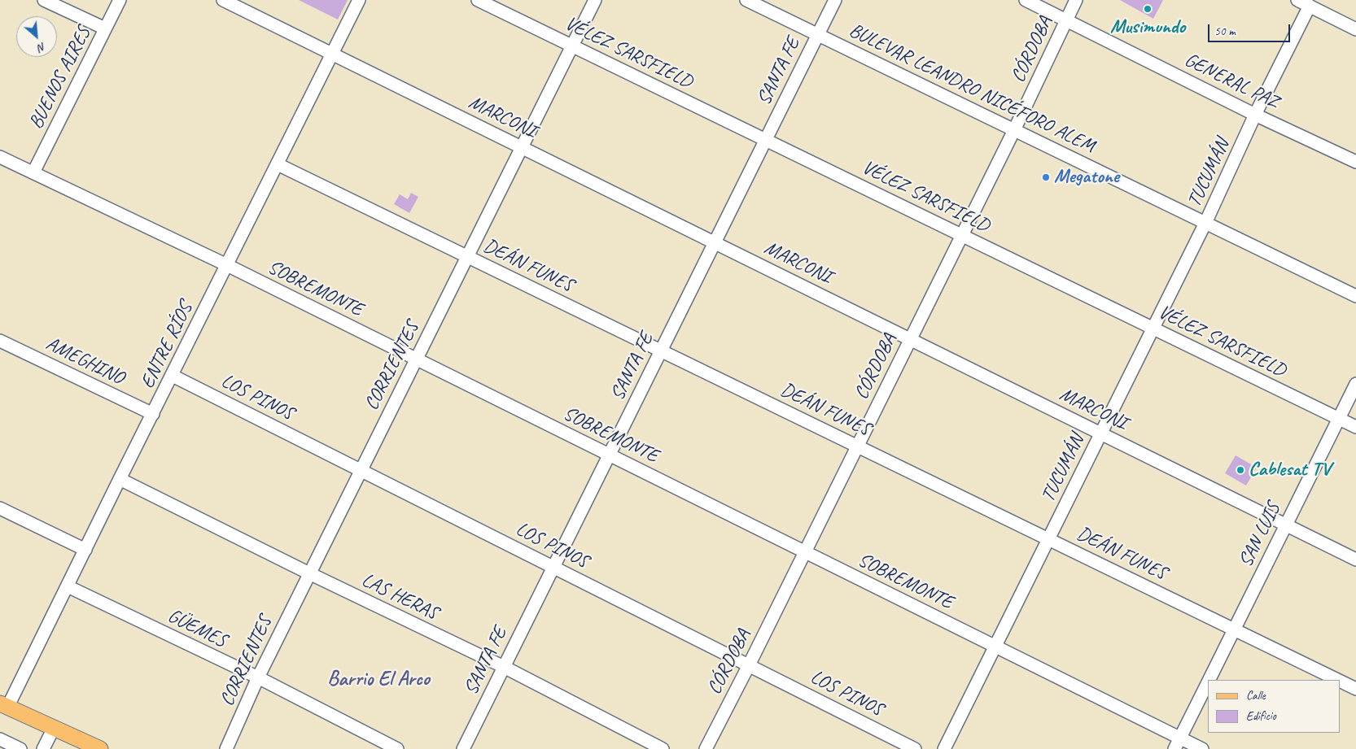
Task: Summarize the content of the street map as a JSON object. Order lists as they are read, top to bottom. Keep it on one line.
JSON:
{"streets":{"street":["CÓRDOBA","VÉLEZ SARSFIELD","SANTA FE","BUENOS AIRES","GENERAL PAZ","BULEVAR LEANDRO NICÉFORO ALEM","MARCONI","TUCUMÁN","DEÁN FUNES","SOBREMONTE","ENTRE RÍOS","AMEGHINO","CORRIENTES","LOS PINOS","SAN LUIS","LAS HERAS","GÜEMES"]},"crossings":[["CÓRDOBA","VÉLEZ SARSFIELD"],["CÓRDOBA","GENERAL PAZ"],["CÓRDOBA","BULEVAR LEANDRO NICÉFORO ALEM"],["CÓRDOBA","MARCONI"],["CÓRDOBA","DEÁN FUNES"],["CÓRDOBA","SOBREMONTE"],["CÓRDOBA","LOS PINOS"],["VÉLEZ SARSFIELD","SANTA FE"],["VÉLEZ SARSFIELD","TUCUMÁN"],["VÉLEZ SARSFIELD","CORRIENTES"],["VÉLEZ SARSFIELD","SAN LUIS"],["SANTA FE","BULEVAR LEANDRO NICÉFORO ALEM"],["SANTA FE","MARCONI"],["SANTA FE","DEÁN FUNES"],["SANTA FE","SOBREMONTE"],["SANTA FE","LOS PINOS"],["SANTA FE","LAS HERAS"],["BUENOS AIRES","SOBREMONTE"],["GENERAL PAZ","TUCUMÁN"],["BULEVAR LEANDRO NICÉFORO ALEM","TUCUMÁN"],["MARCONI","TUCUMÁN"],["MARCONI","ENTRE RÍOS"],["MARCONI","CORRIENTES"],["MARCONI","SAN LUIS"],["TUCUMÁN","DEÁN FUNES"],["TUCUMÁN","SOBREMONTE"],["DEÁN FUNES","ENTRE RÍOS"],["DEÁN FUNES","CORRIENTES"],["DEÁN FUNES","SAN LUIS"],["SOBREMONTE","ENTRE RÍOS"],["SOBREMONTE","CORRIENTES"],["SOBREMONTE","SAN LUIS"],["ENTRE RÍOS","AMEGHINO"],["ENTRE RÍOS","LOS PINOS"],["ENTRE RÍOS","LAS HERAS"],["ENTRE RÍOS","GÜEMES"],["CORRIENTES","LOS PINOS"],["CORRIENTES","LAS HERAS"],["CORRIENTES","GÜEMES"]],"districts":["Barrio El Arco"],"places":["Musimundo","Megatone","Cablesat TV"],"legend":["Calle","Edificio"],"scale_bar":"50 m","north":"bottom right"}
